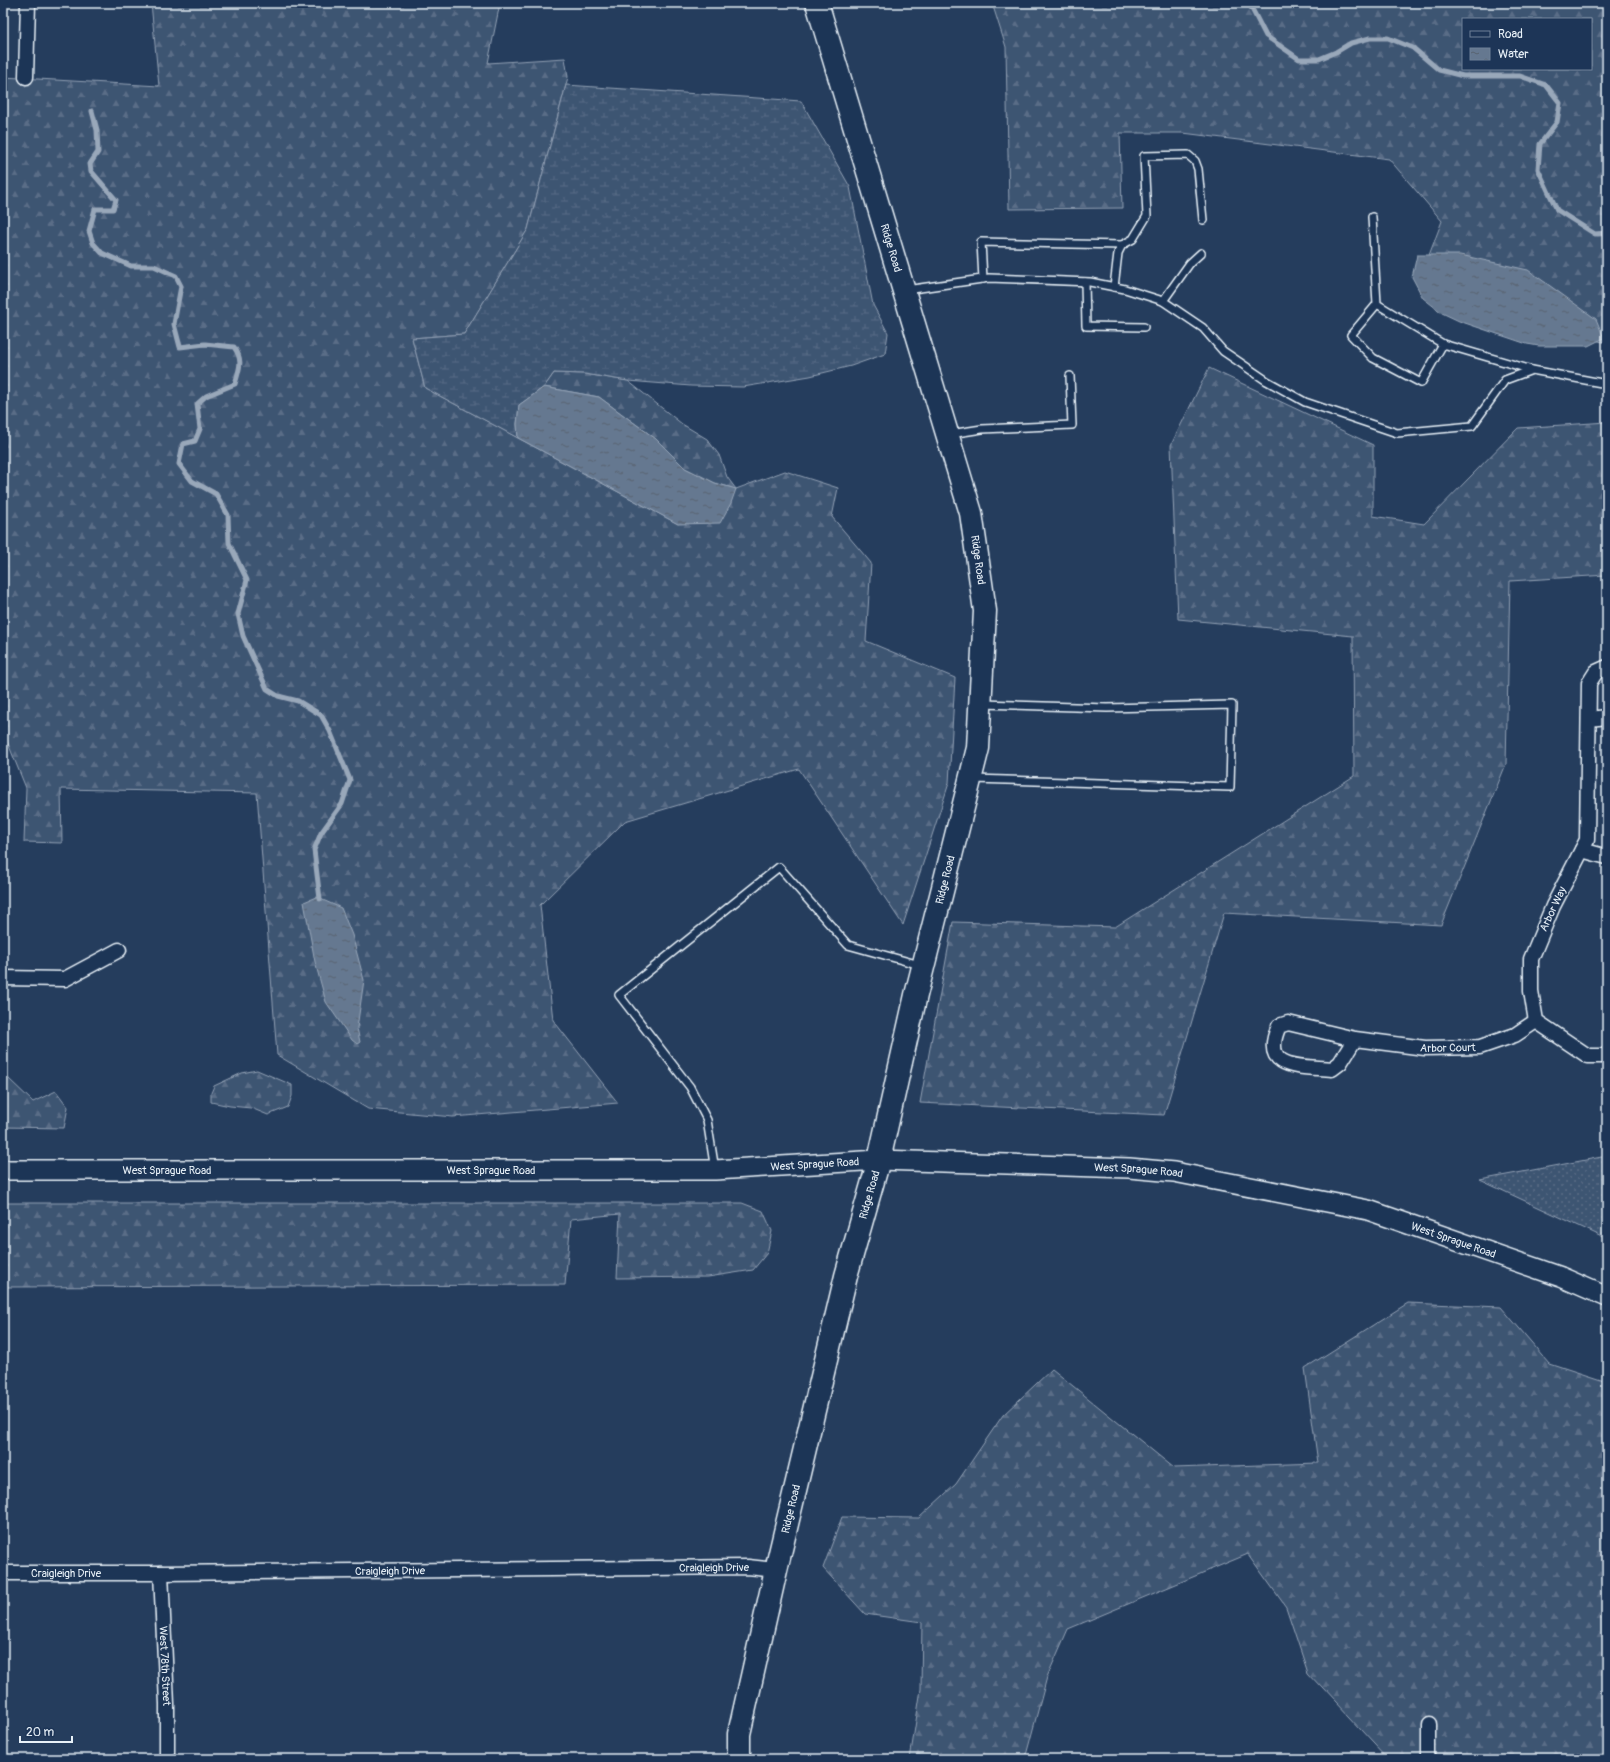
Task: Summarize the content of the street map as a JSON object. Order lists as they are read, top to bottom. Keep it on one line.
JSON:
{"streets":{"main road":["Ridge Road"],"street":["Arbor Way","Arbor Court","West Sprague Road","Craigleigh Drive","West 78th Street"]},"crossings":[["Ridge Road","West Sprague Road"],["Ridge Road","Craigleigh Drive"],["Arbor Way","Arbor Court"],["Craigleigh Drive","West 78th Street"]],"legend":["Road","Water"],"scale_bar":"20 m"}
